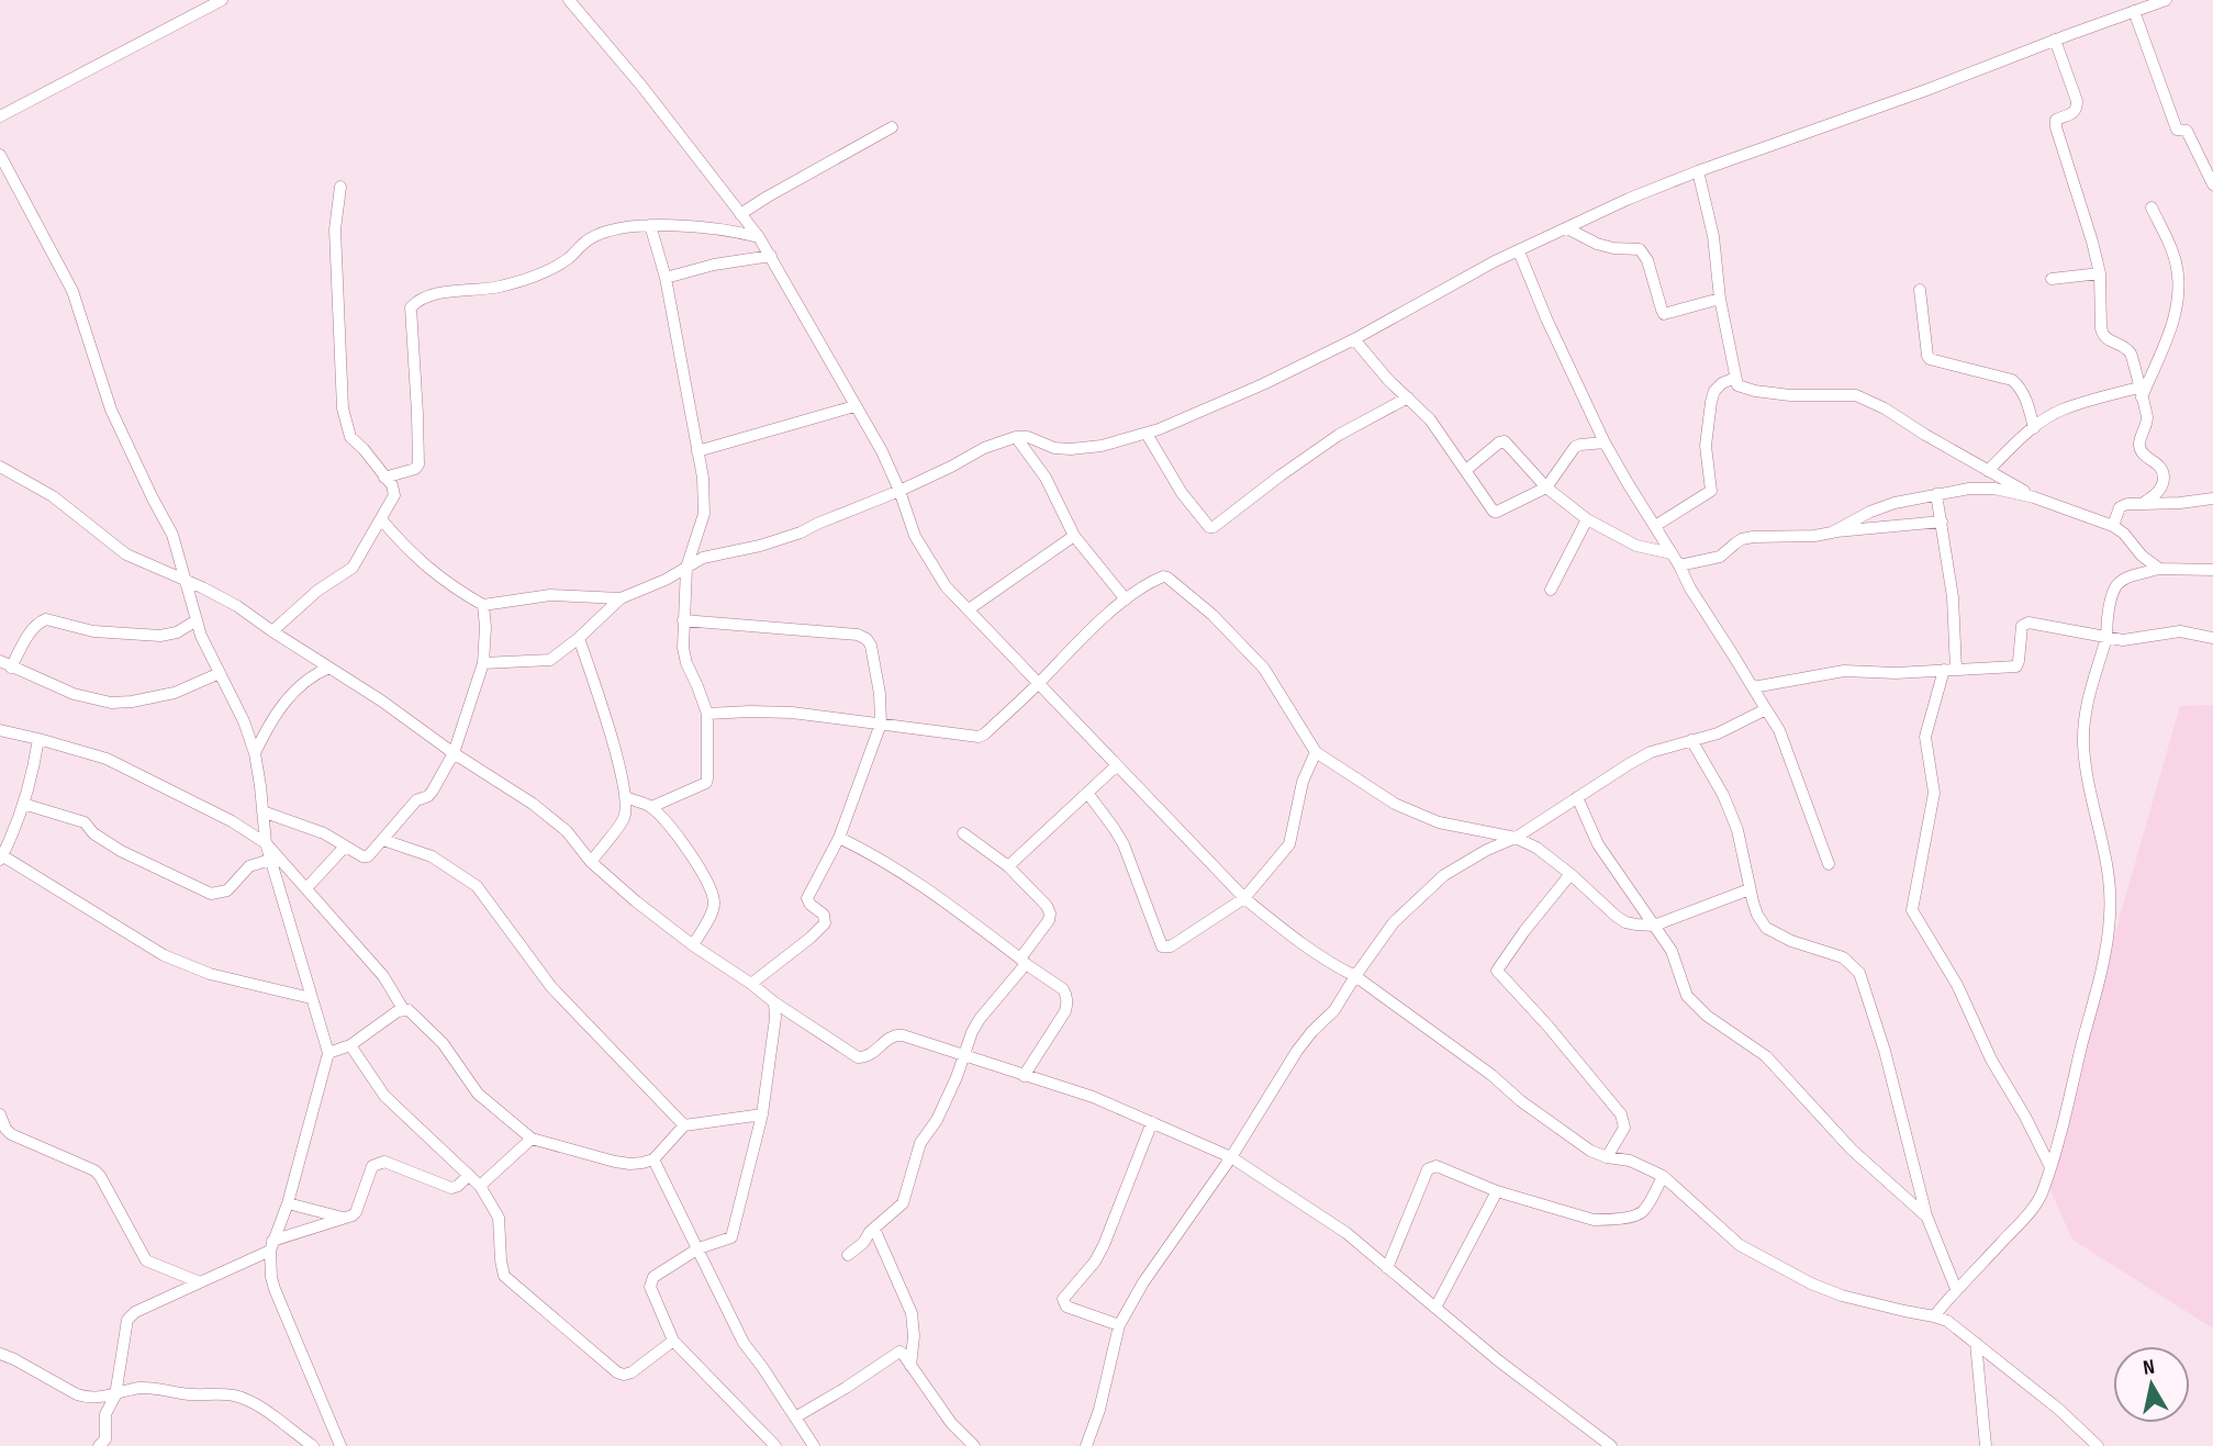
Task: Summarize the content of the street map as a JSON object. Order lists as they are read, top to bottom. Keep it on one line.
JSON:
{"north":"top"}
